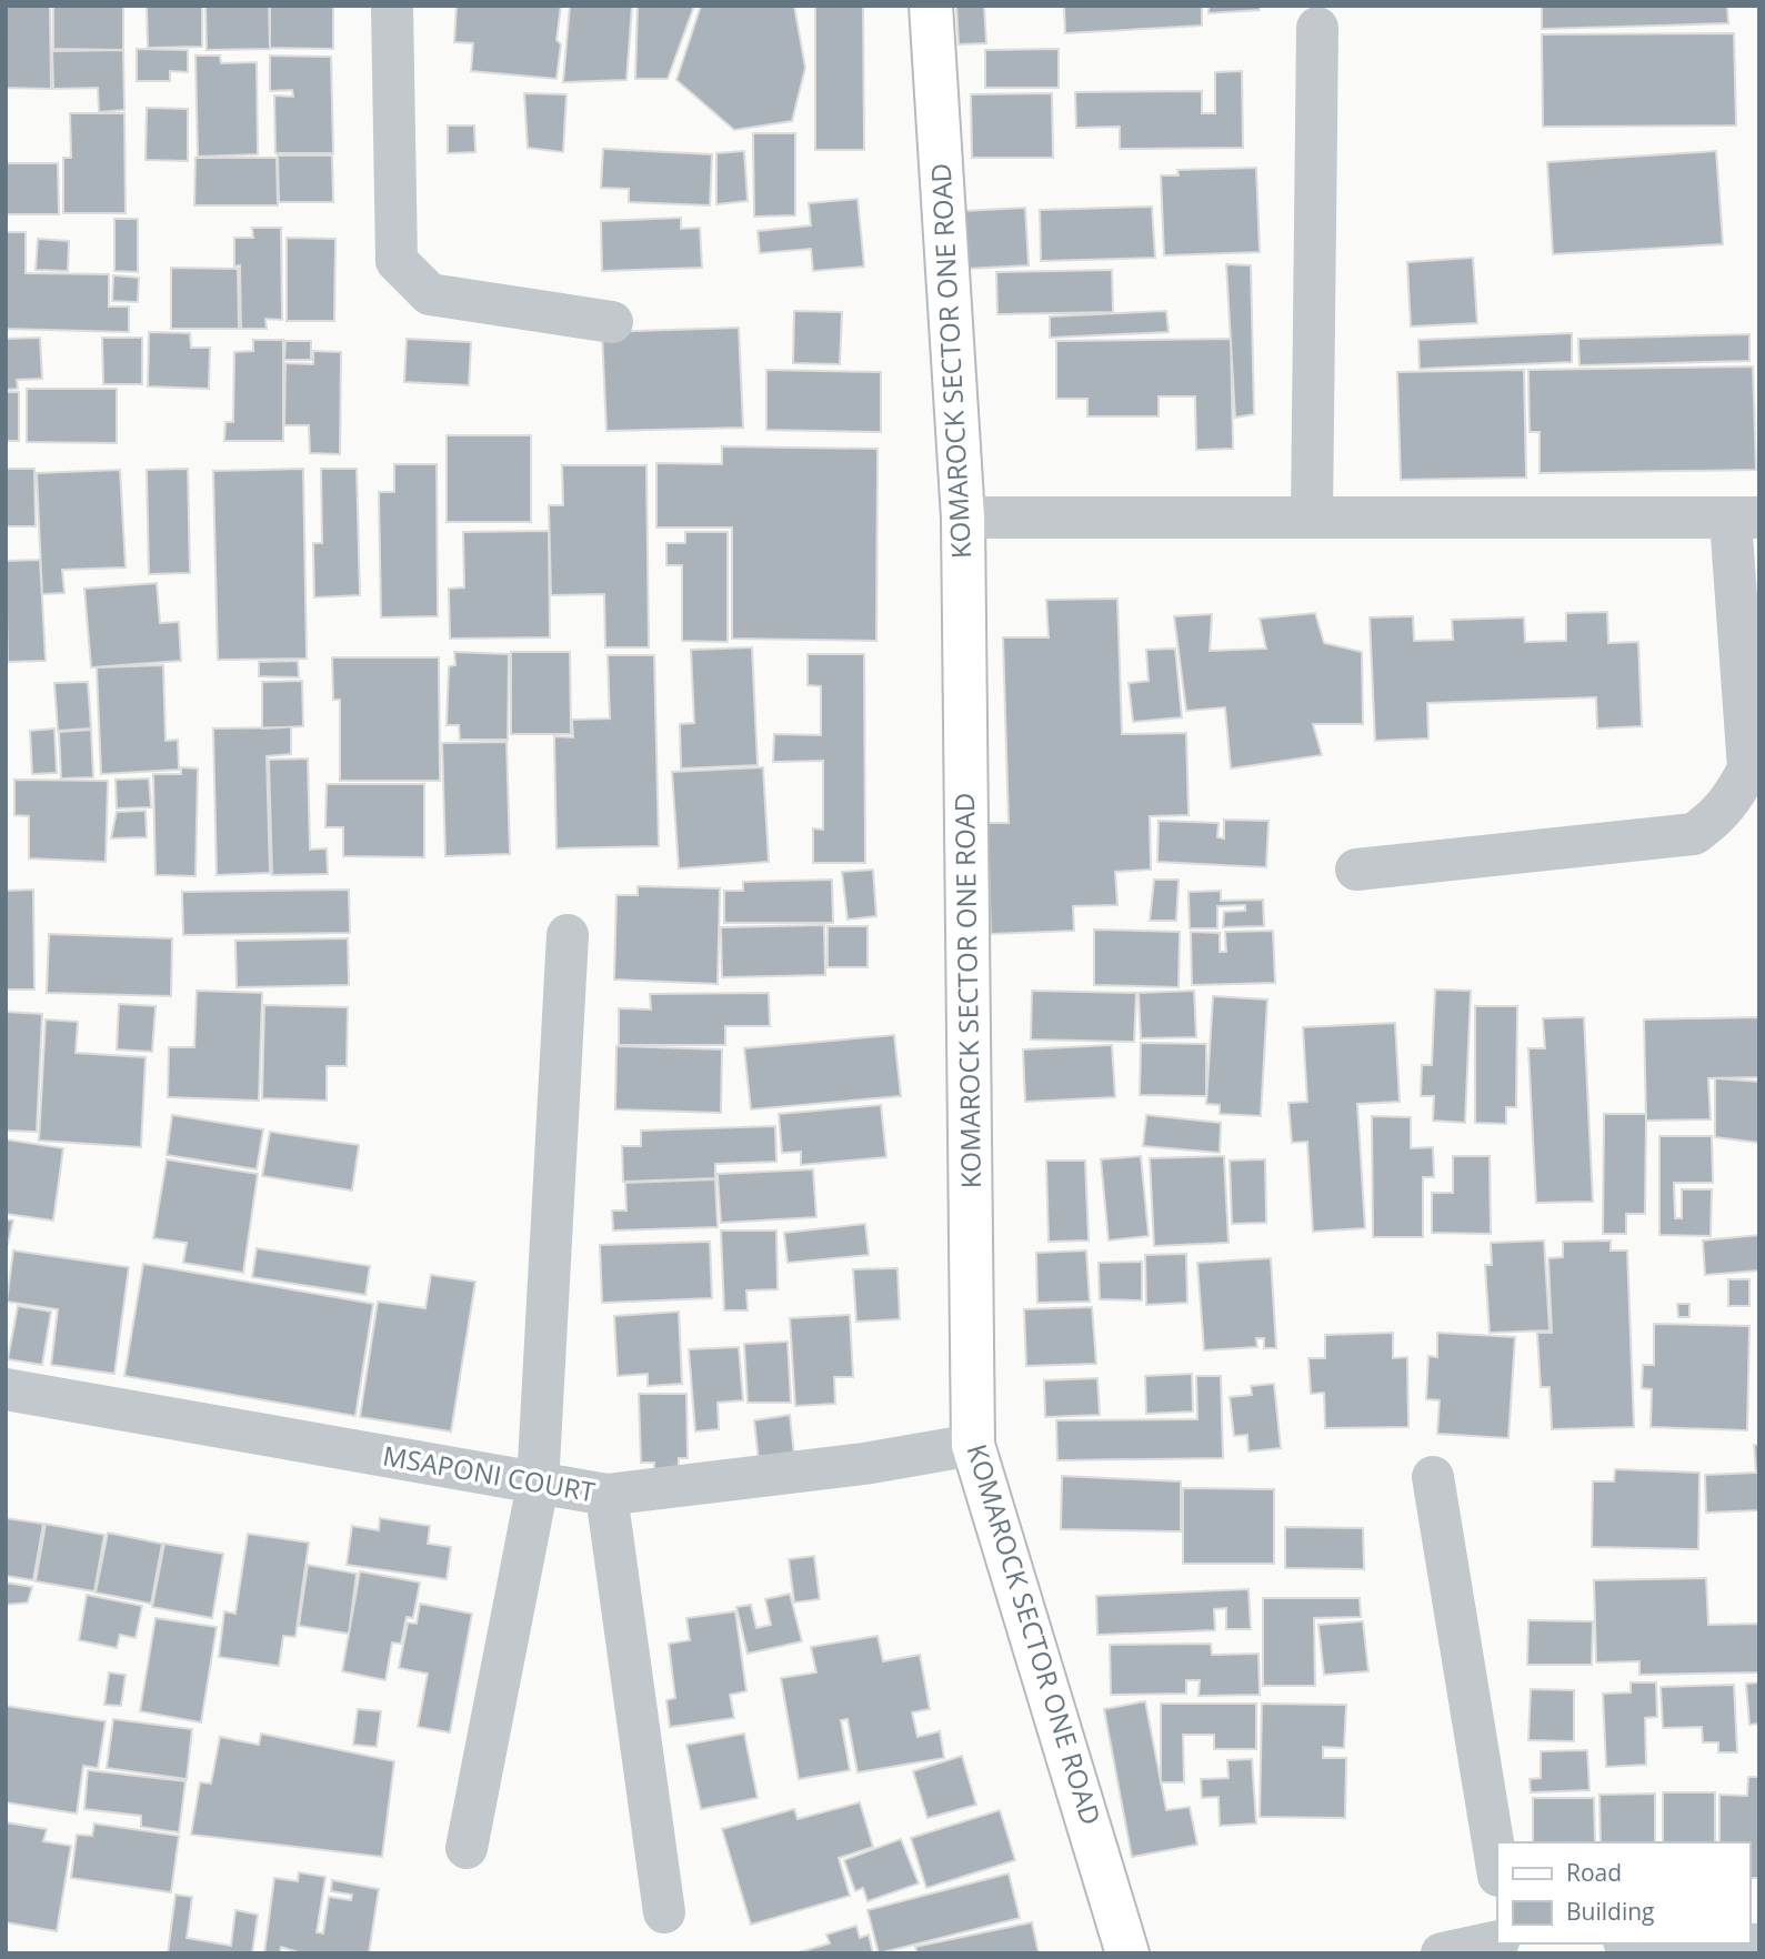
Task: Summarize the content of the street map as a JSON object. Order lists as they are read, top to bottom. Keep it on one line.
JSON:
{"streets":{"main road":["KOMAROCK SECTOR ONE ROAD"],"street":["MSAPONI COURT"]},"crossings":[["KOMAROCK SECTOR ONE ROAD","MSAPONI COURT"]],"legend":["Road","Building"]}
